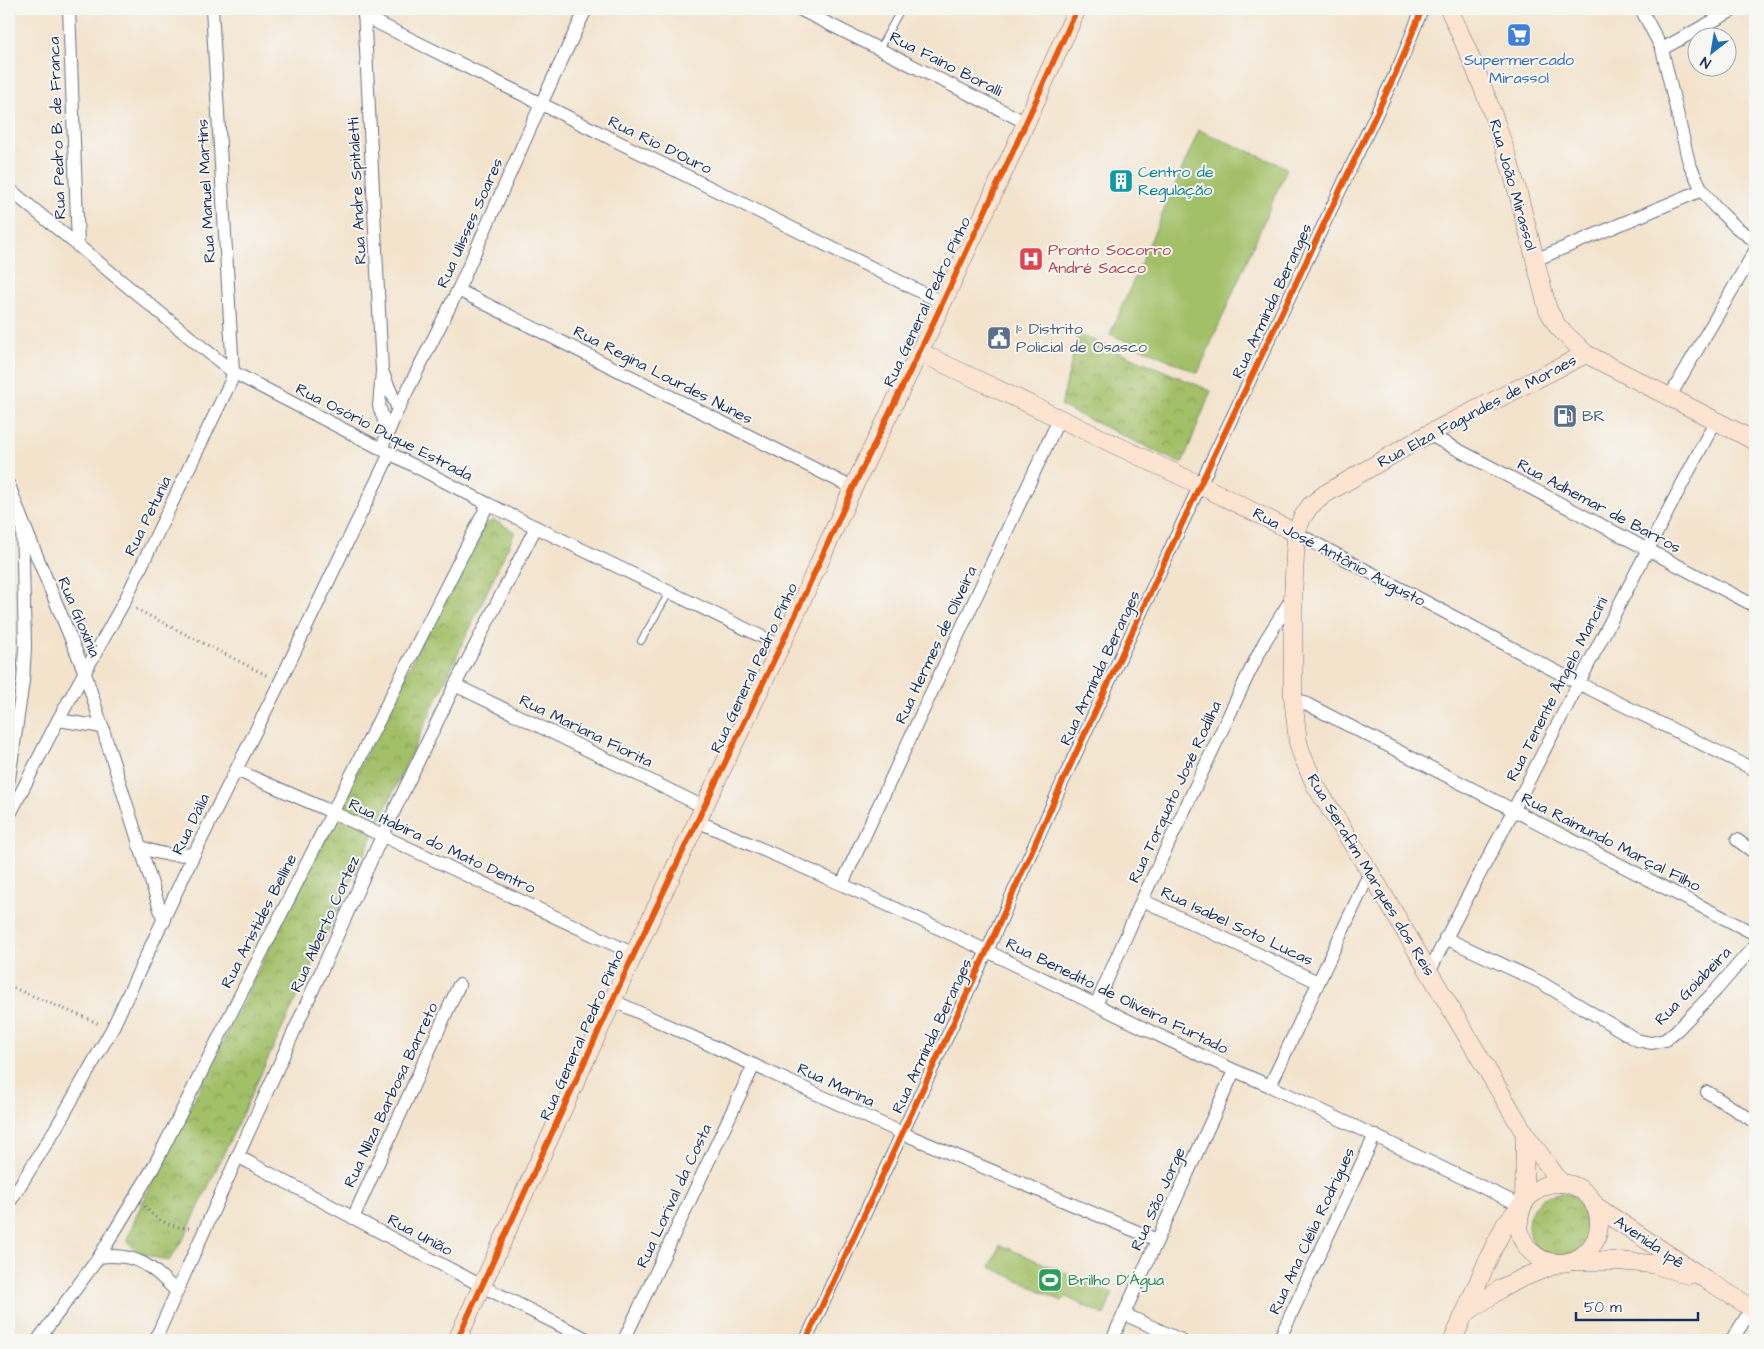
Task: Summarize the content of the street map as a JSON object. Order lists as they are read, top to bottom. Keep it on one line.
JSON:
{"streets":{"street":["Rua Faino Boralli","Rua Pedro B. de Franca","Rua Rio D'Ouro","Rua João Mirassol","Rua Manuel Martins","Rua Andre Spitaletti","Rua Ulisses Soares","Rua Arminda Beranges","Rua General Pedro Pinho","Rua Regina Lourdes Nunes","Rua Elza Fagundes de Moraes","Rua Osório Duque Estrada","Rua Adhemar de Barros","Rua Petunia","Rua José Antônio Augusto","Rua Gloxínia","Rua Hermes de Oliveira","Rua Tenente Ângelo Mancini","Rua Mariana Fiorita","Rua Torquato José Rodilha","Rua Dália","Rua Raimundo Marçal Filho","Rua Itabira do Mato Dentro","Rua Serafim Marques dos Reis","Rua Aristides Belline","Rua Alberto Cortez","Rua Isabel Soto Lucas","Rua Goiabeira","Rua Benedito de Oliveira Furtado","Rua Marina","Rua Nilza Barbosa Barreto","Rua Lorival da Costa","Rua São Jorge","Rua Ana Clélia Rodrigues","Rua União","Avenida Ipê"]},"crossings":[["Rua Faino Boralli","Rua General Pedro Pinho"],["Rua Pedro B. de Franca","Rua Osório Duque Estrada"],["Rua Rio D'Ouro","Rua Andre Spitaletti"],["Rua Rio D'Ouro","Rua Ulisses Soares"],["Rua Rio D'Ouro","Rua General Pedro Pinho"],["Rua João Mirassol","Rua Elza Fagundes de Moraes"],["Rua Manuel Martins","Rua Osório Duque Estrada"],["Rua Manuel Martins","Rua Petunia"],["Rua Andre Spitaletti","Rua Ulisses Soares"],["Rua Ulisses Soares","Rua Regina Lourdes Nunes"],["Rua Ulisses Soares","Rua Osório Duque Estrada"],["Rua Ulisses Soares","Rua Dália"],["Rua Arminda Beranges","Rua José Antônio Augusto"],["Rua Arminda Beranges","Rua Benedito de Oliveira Furtado"],["Rua Arminda Beranges","Rua Marina"],["Rua General Pedro Pinho","Rua Regina Lourdes Nunes"],["Rua General Pedro Pinho","Rua Osório Duque Estrada"],["Rua General Pedro Pinho","Rua José Antônio Augusto"],["Rua General Pedro Pinho","Rua Mariana Fiorita"],["Rua General Pedro Pinho","Rua Itabira do Mato Dentro"],["Rua General Pedro Pinho","Rua Benedito de Oliveira Furtado"],["Rua General Pedro Pinho","Rua Marina"],["Rua General Pedro Pinho","Rua União"],["Rua Elza Fagundes de Moraes","Rua Adhemar de Barros"],["Rua Elza Fagundes de Moraes","Rua José Antônio Augusto"],["Rua Elza Fagundes de Moraes","Rua Tenente Ângelo Mancini"],["Rua Elza Fagundes de Moraes","Rua Serafim Marques dos Reis"],["Rua Osório Duque Estrada","Rua Petunia"],["Rua Osório Duque Estrada","Rua Dália"],["Rua Osório Duque Estrada","Rua Aristides Belline"],["Rua Osório Duque Estrada","Rua Alberto Cortez"],["Rua Adhemar de Barros","Rua Tenente Ângelo Mancini"],["Rua Petunia","Rua Gloxínia"],["Rua José Antônio Augusto","Rua Hermes de Oliveira"],["Rua José Antônio Augusto","Rua Tenente Ângelo Mancini"],["Rua José Antônio Augusto","Rua Serafim Marques dos Reis"],["Rua Gloxínia","Rua Dália"],["Rua Hermes de Oliveira","Rua Benedito de Oliveira Furtado"],["Rua Tenente Ângelo Mancini","Rua Raimundo Marçal Filho"],["Rua Tenente Ângelo Mancini","Rua Serafim Marques dos Reis"],["Rua Tenente Ângelo Mancini","Rua Goiabeira"],["Rua Mariana Fiorita","Rua Alberto Cortez"],["Rua Mariana Fiorita","Rua Benedito de Oliveira Furtado"],["Rua Torquato José Rodilha","Rua Serafim Marques dos Reis"],["Rua Torquato José Rodilha","Rua Isabel Soto Lucas"],["Rua Torquato José Rodilha","Rua Benedito de Oliveira Furtado"],["Rua Dália","Rua Itabira do Mato Dentro"],["Rua Raimundo Marçal Filho","Rua Serafim Marques dos Reis"],["Rua Itabira do Mato Dentro","Rua Aristides Belline"],["Rua Itabira do Mato Dentro","Rua Alberto Cortez"],["Rua Serafim Marques dos Reis","Rua Benedito de Oliveira Furtado"],["Rua Serafim Marques dos Reis","Avenida Ipê"],["Rua Alberto Cortez","Rua União"],["Rua Benedito de Oliveira Furtado","Rua São Jorge"],["Rua Benedito de Oliveira Furtado","Rua Ana Clélia Rodrigues"],["Rua Benedito de Oliveira Furtado","Avenida Ipê"],["Rua Marina","Rua Lorival da Costa"],["Rua Marina","Rua São Jorge"],["Rua Nilza Barbosa Barreto","Rua União"]],"places":{"supermarket":["Supermercado Mirassol"],"building":["Centro de Regulação"],"hospital":["Pronto Socorro André Sacco"],"public building":["1º Distrito Policial de Osasco"],"fuel station":["BR"],"sports":["Brilho D'Água"]},"scale_bar":"50 m","north":"bottom left"}
